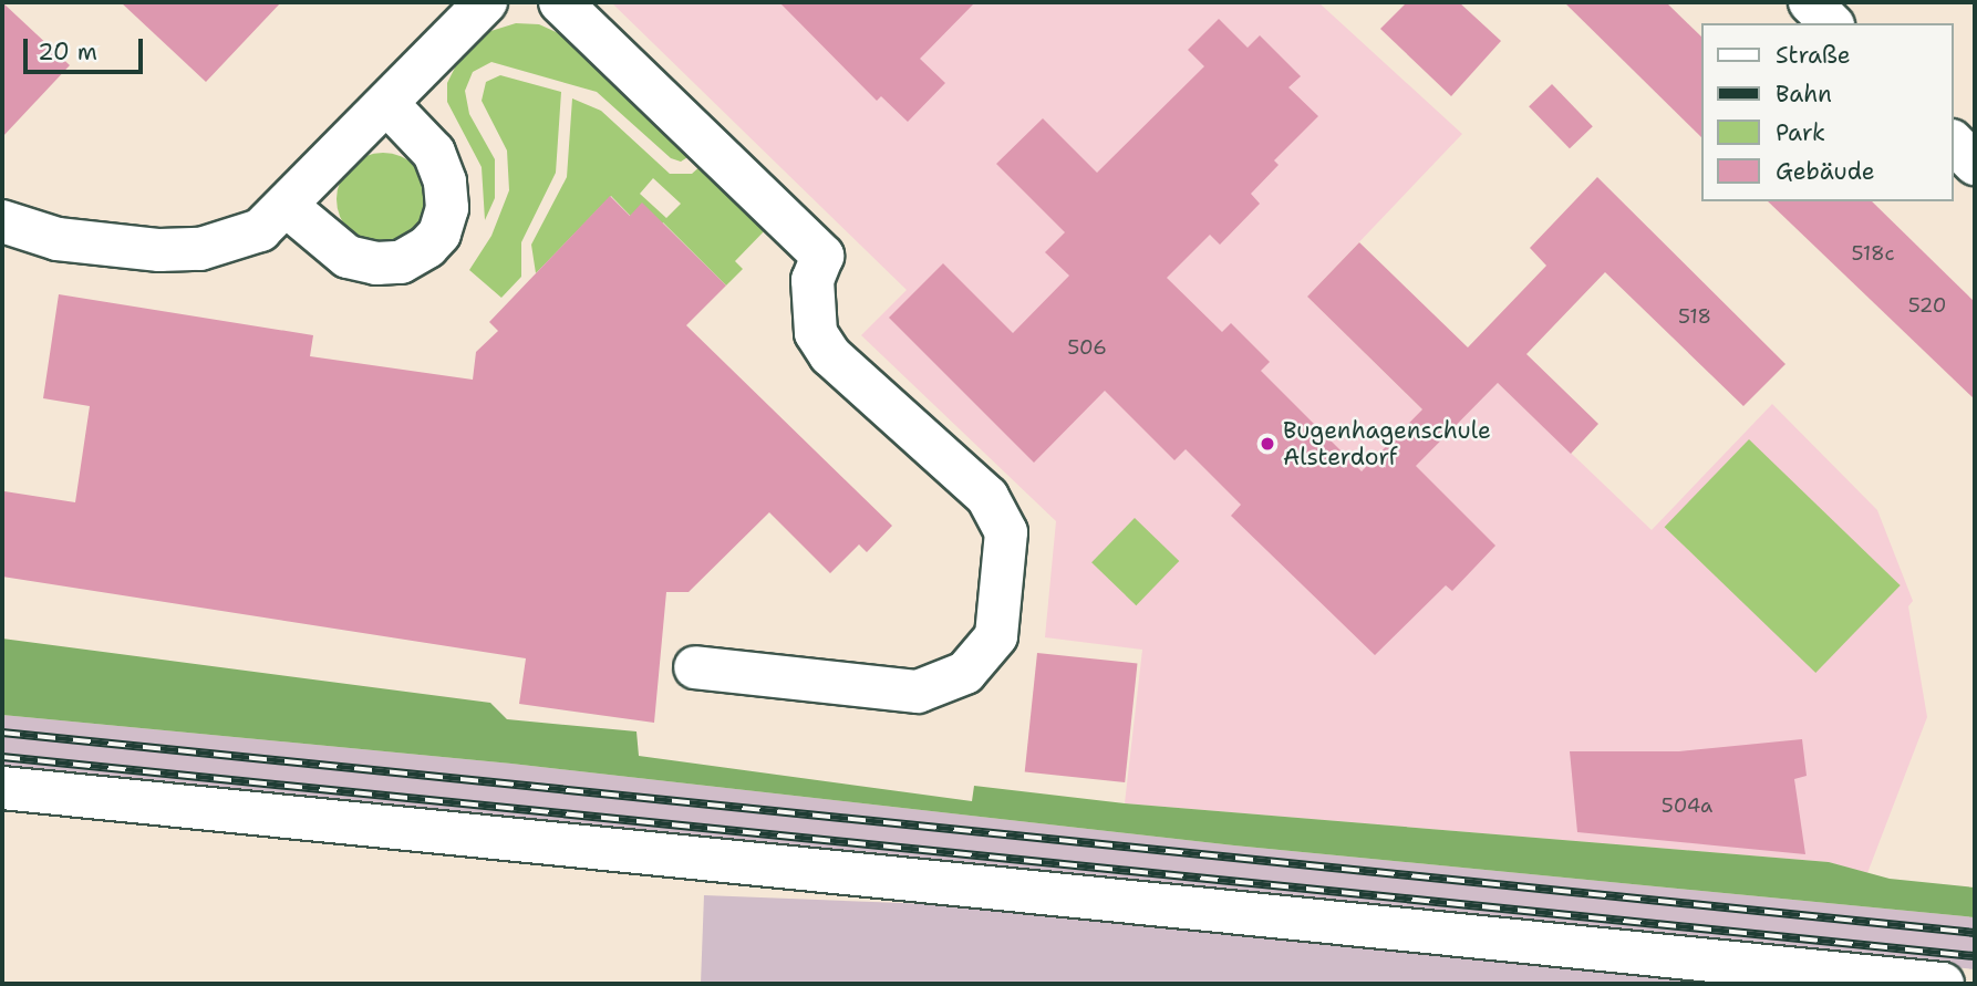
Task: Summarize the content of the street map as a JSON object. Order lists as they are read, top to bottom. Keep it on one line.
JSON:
{"places":["Bugenhagenschule Alsterdorf"],"house_numbers":["518c","520","518","506","504a"],"legend":["Straße","Bahn","Park","Gebäude"],"scale_bar":"20 m"}
